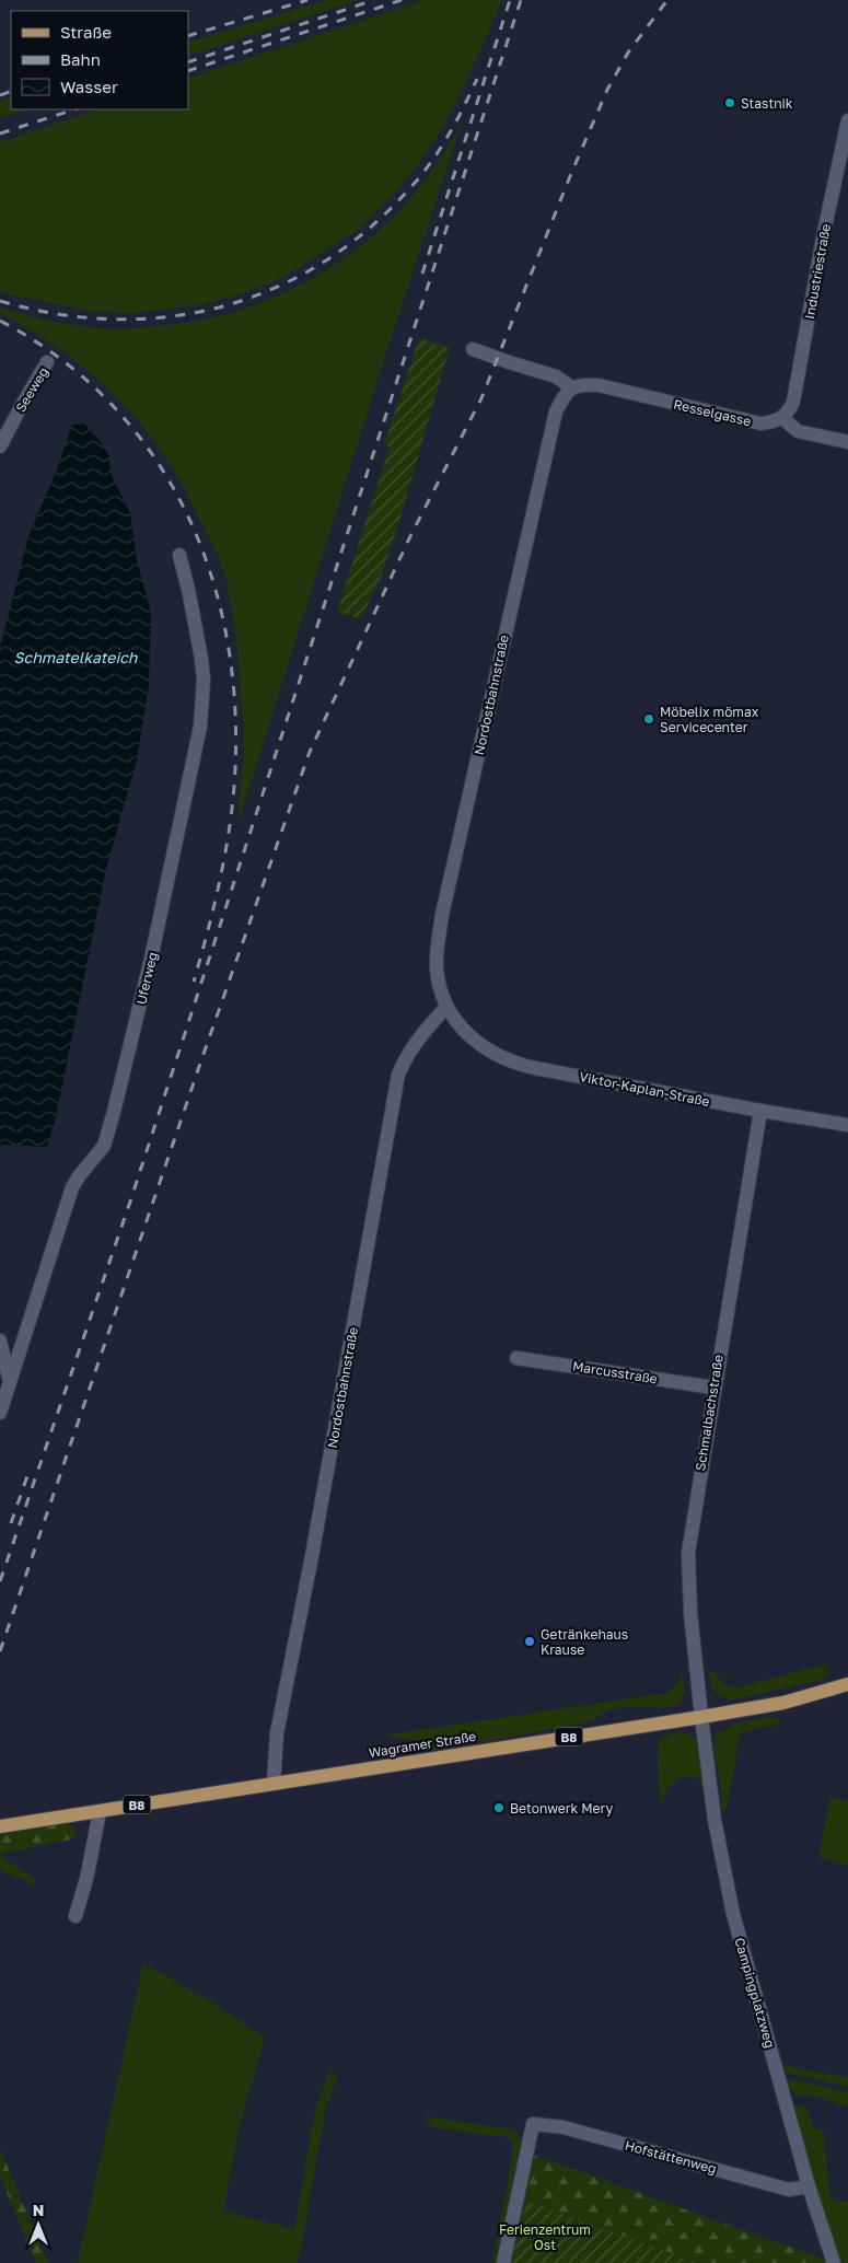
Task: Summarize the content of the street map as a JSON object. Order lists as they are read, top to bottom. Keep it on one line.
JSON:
{"streets":{"main road":["B8","Wagramer Straße"],"street":["Industriestraße","Seeweg","Resselgasse","Nordostbahnstraße","Uferweg","Viktor-Kaplan-Straße","Marcusstraße","Schmalbachstraße","Campingplatzweg","Hofstättenweg"]},"crossings":[["Industriestraße","Resselgasse"],["Resselgasse","Nordostbahnstraße"],["Nordostbahnstraße","Viktor-Kaplan-Straße"],["Nordostbahnstraße","Wagramer Straße"],["Viktor-Kaplan-Straße","Schmalbachstraße"],["Marcusstraße","Schmalbachstraße"],["Schmalbachstraße","Wagramer Straße"],["Schmalbachstraße","Campingplatzweg"],["Wagramer Straße","Campingplatzweg"],["Campingplatzweg","Hofstättenweg"]],"water":["Schmatelkateich"],"parks":["Ferienzentrum Ost"],"places":["Stastnik","Möbelix mömax Servicecenter","Getränkehaus Krause","Betonwerk Mery"],"legend":["Straße","Bahn","Wasser"],"north":"top"}
